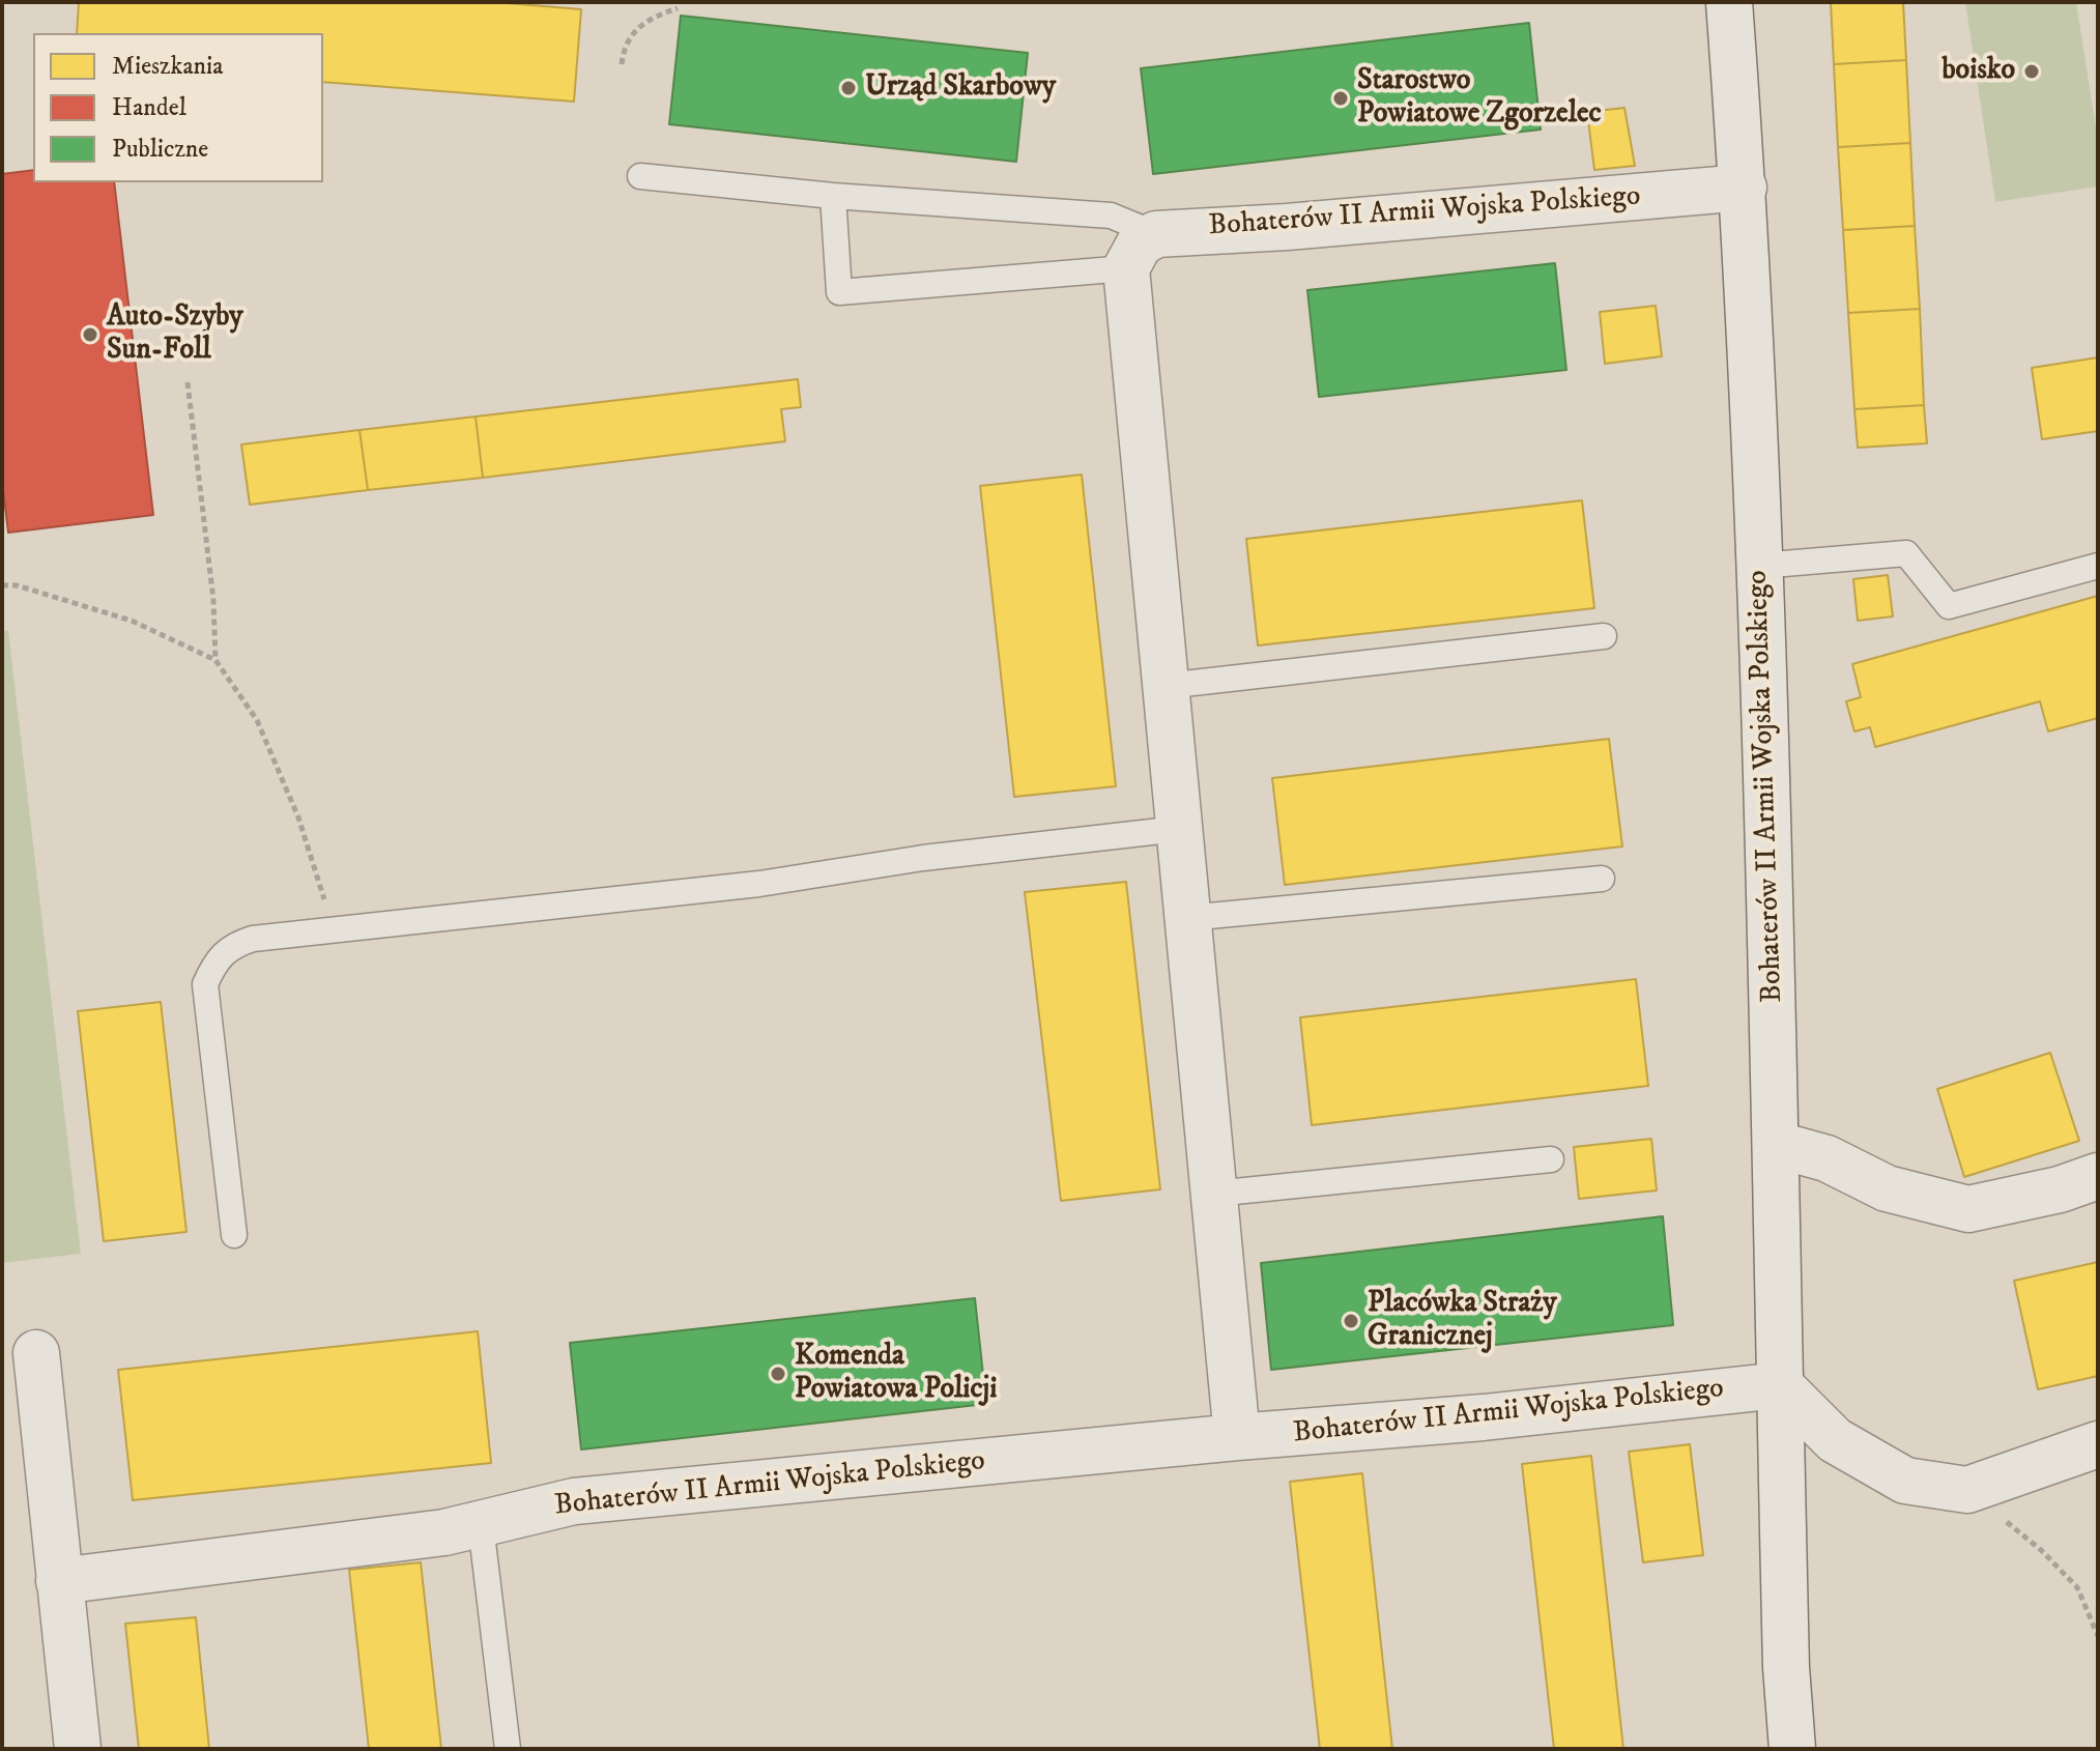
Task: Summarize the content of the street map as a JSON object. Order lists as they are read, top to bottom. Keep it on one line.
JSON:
{"streets":{"street":["Bohaterów II Armii Wojska Polskiego"]},"places":["boisko","Urząd Skarbowy","Starostwo Powiatowe Zgorzelec","Auto-Szyby Sun-Foll","Placówka Straży Granicznej","Komenda Powiatowa Policji"],"legend":["Mieszkania","Handel","Publiczne"]}
